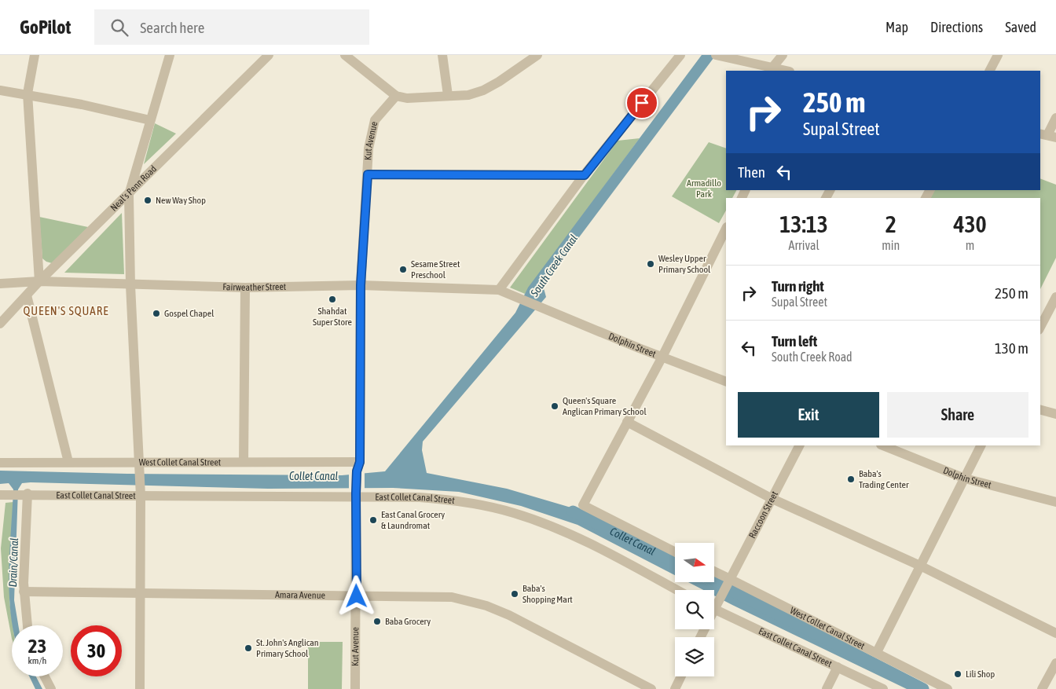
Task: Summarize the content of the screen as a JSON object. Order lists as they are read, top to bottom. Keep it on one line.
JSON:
{"streets":{"street":["Kut Avenue","Neal's Penn Road","Fairweather Street","Dolphin Street","West Collet Canal Street","East Collet Canal Street","Raccoon Street","Amara Avenue"]},"crossings":[["Kut Avenue","Fairweather Street"],["Kut Avenue","West Collet Canal Street"],["Kut Avenue","East Collet Canal Street"],["Kut Avenue","Amara Avenue"],["Neal's Penn Road","Fairweather Street"],["Fairweather Street","Dolphin Street"],["West Collet Canal Street","Raccoon Street"]],"districts":["QUEEN'S SQUARE"],"water":["South Creek Canal","Collet Canal","Drain/Canal"],"parks":["Armadillo Park"],"places":["New Way Shop","Wesley Upper Primary School","Sesame Street Preschool","Shahdat Super Store","Gospel Chapel","Queen's Square Anglican Primary School","Baba's Trading Center","East Canal Grocery & Laundromat","Baba's Shopping Mart","Baba Grocery","St. John's Anglican Primary School","Lili Shop"],"north":"right","page":{"header":"GoPilot","search":"Search here","nav":["Map","Directions","Saved"],"turn":["250 m","Supal Street"],"then":"Then","eta":["13:13","Arrival","2","min","430","m"],"list":[{"name":"Turn right","note":"Supal Street","value":"250 m"},{"name":"Turn left","note":"South Creek Road","value":"130 m"}],"buttons":["Exit","Share"],"speed":"23 km/h","limit":"30"}}
